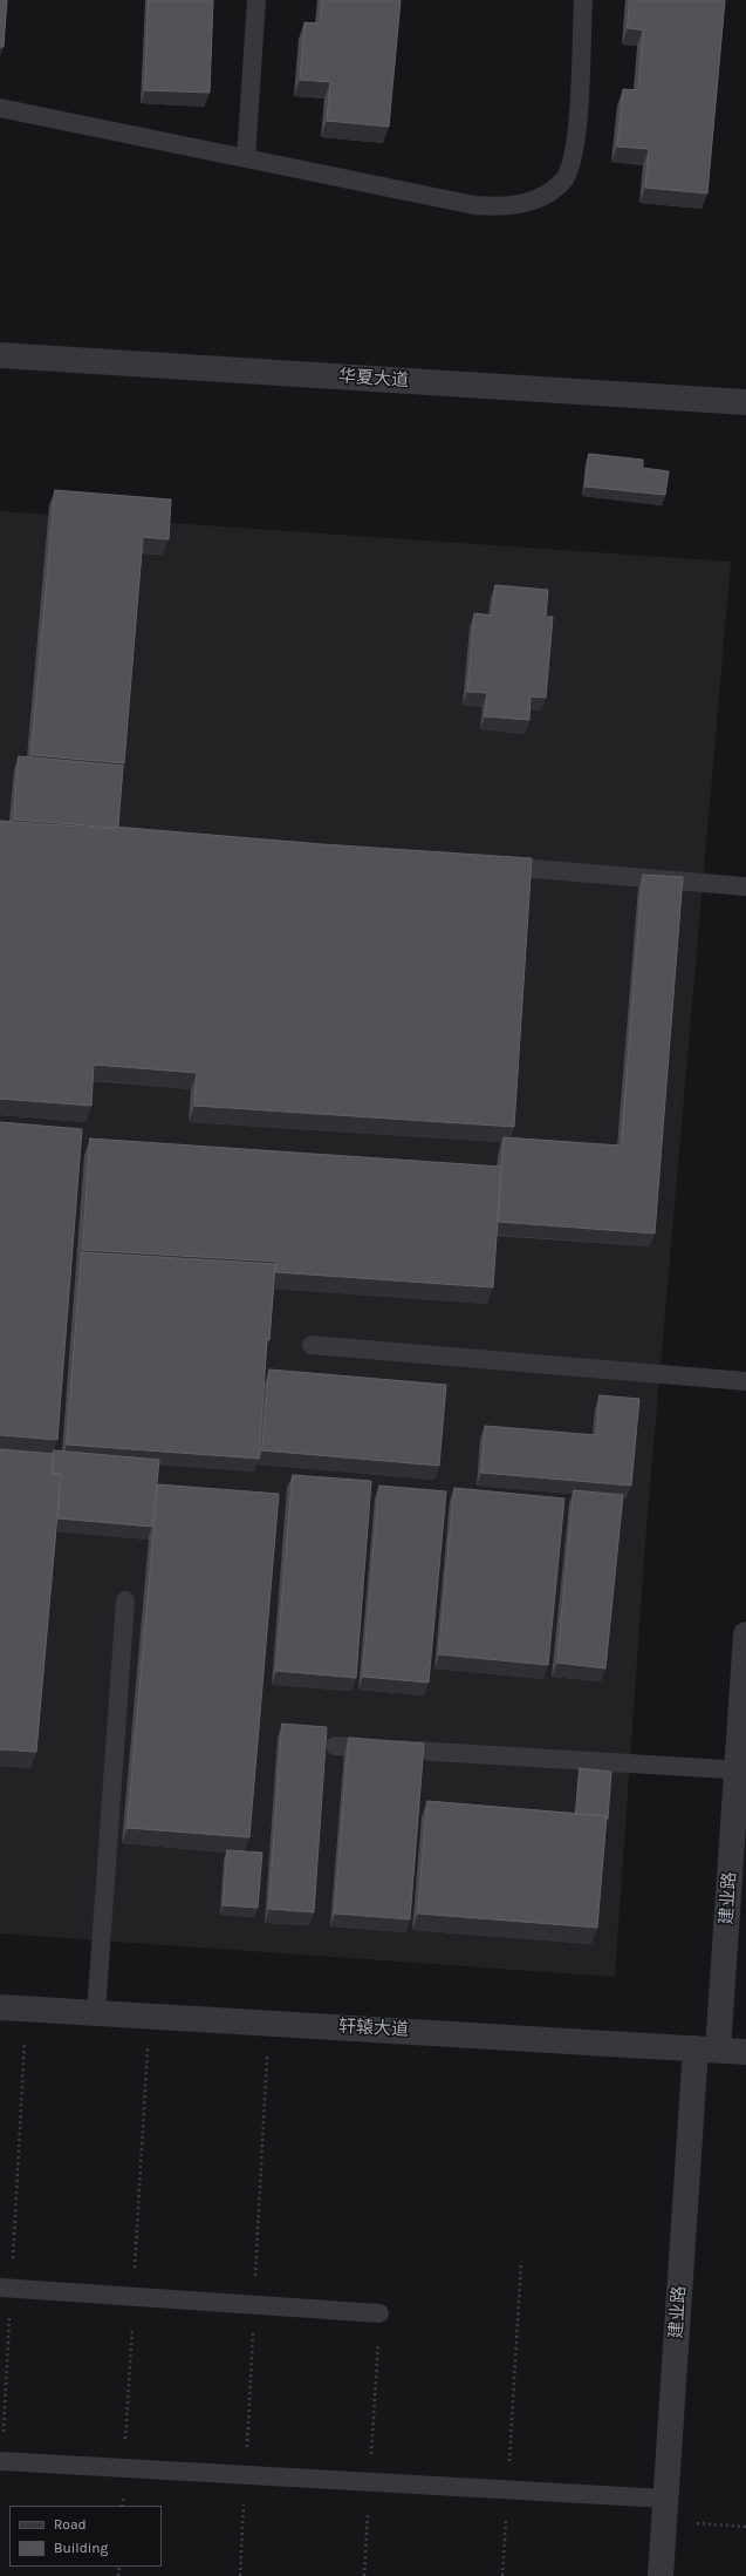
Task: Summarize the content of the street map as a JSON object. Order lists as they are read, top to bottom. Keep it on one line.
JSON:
{"streets":{"street":["华夏大道","建业路","轩辕大道"]},"crossings":[["建业路","轩辕大道"]],"legend":["Road","Building"]}
